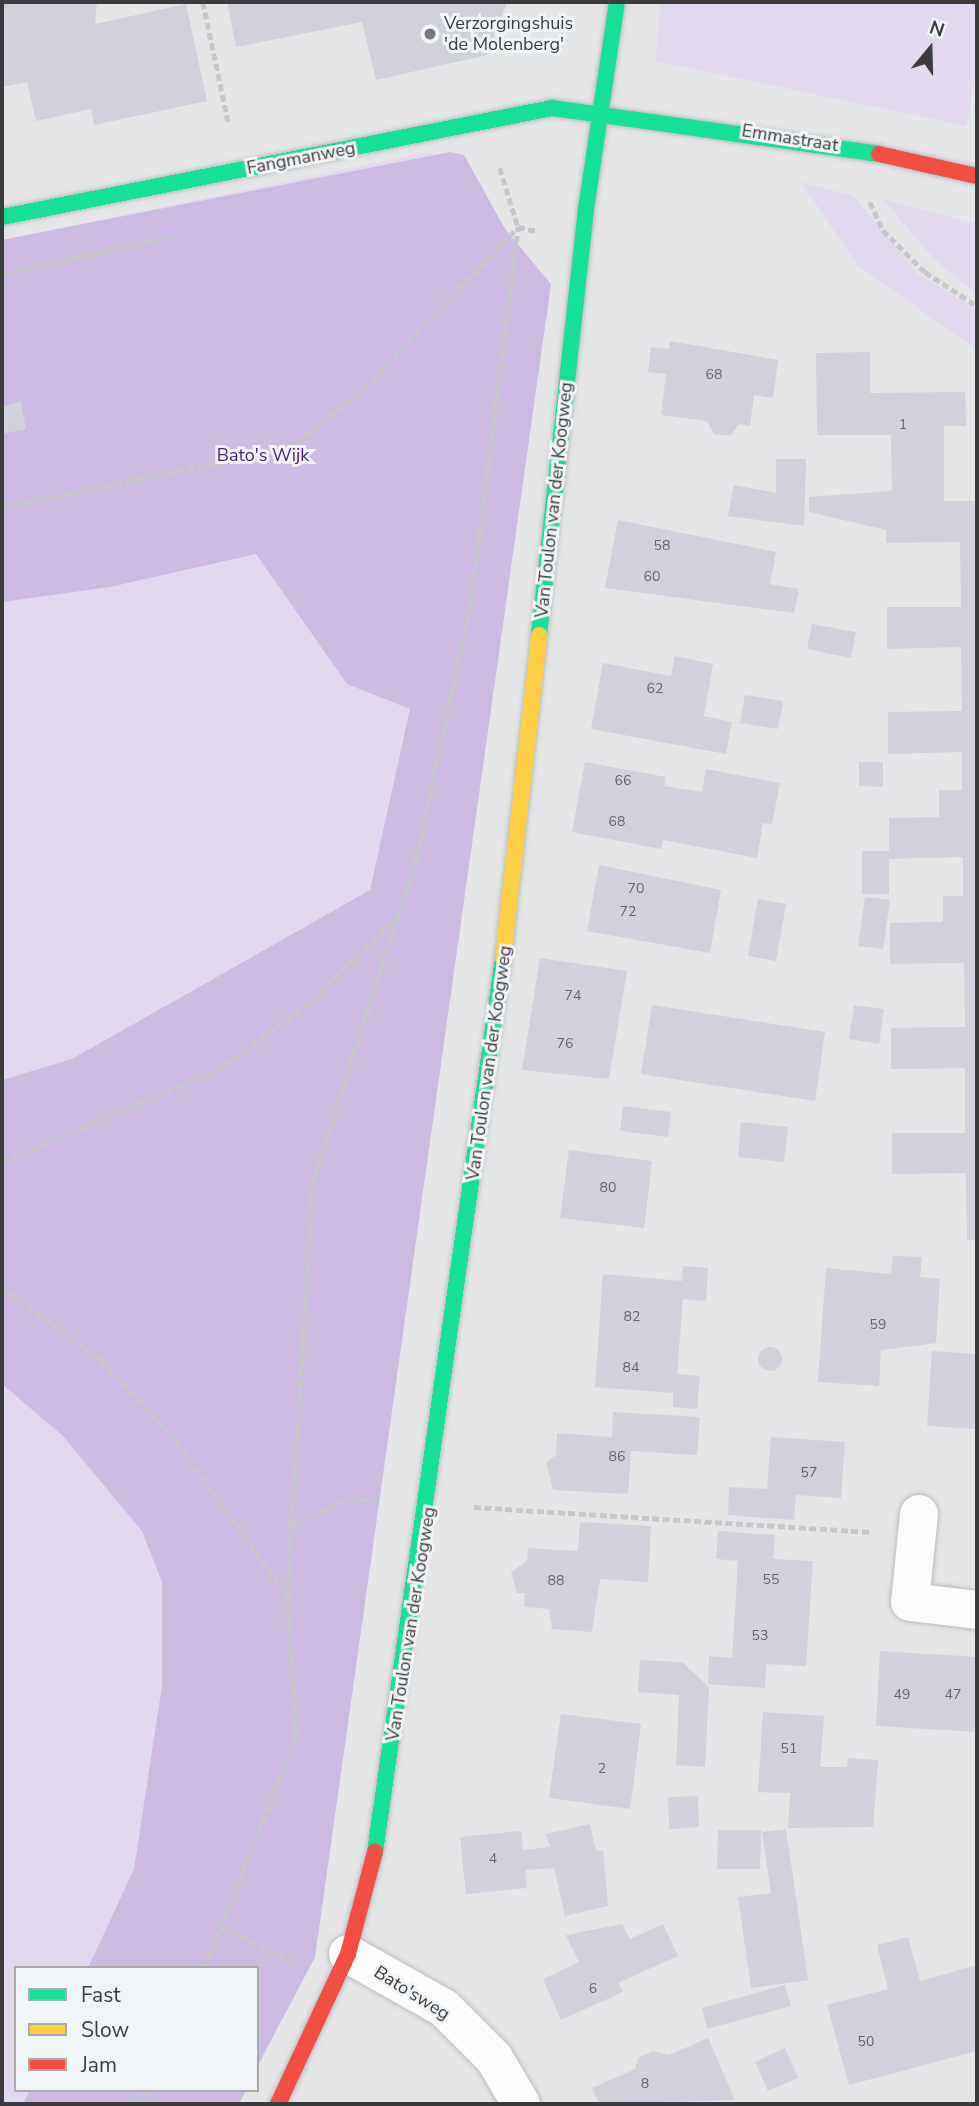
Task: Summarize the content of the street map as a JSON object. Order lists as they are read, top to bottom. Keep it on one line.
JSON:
{"streets":{"street":["Emmastraat","Fangmanweg","Van Toulon van der Koogweg","Bato'sweg"]},"crossings":[["Emmastraat","Fangmanweg"],["Emmastraat","Van Toulon van der Koogweg"],["Fangmanweg","Van Toulon van der Koogweg"],["Van Toulon van der Koogweg","Bato'sweg"]],"parks":["Bato's Wijk"],"places":["Verzorgingshuis 'de Molenberg'"],"house_numbers":["68","1","58","60","62","66","68","70","72","74","76","80","82","59","84","86","57","55","88","53","49","47","51","2","4","6","50","8"],"legend":["Fast","Slow","Jam"],"north":"top"}
